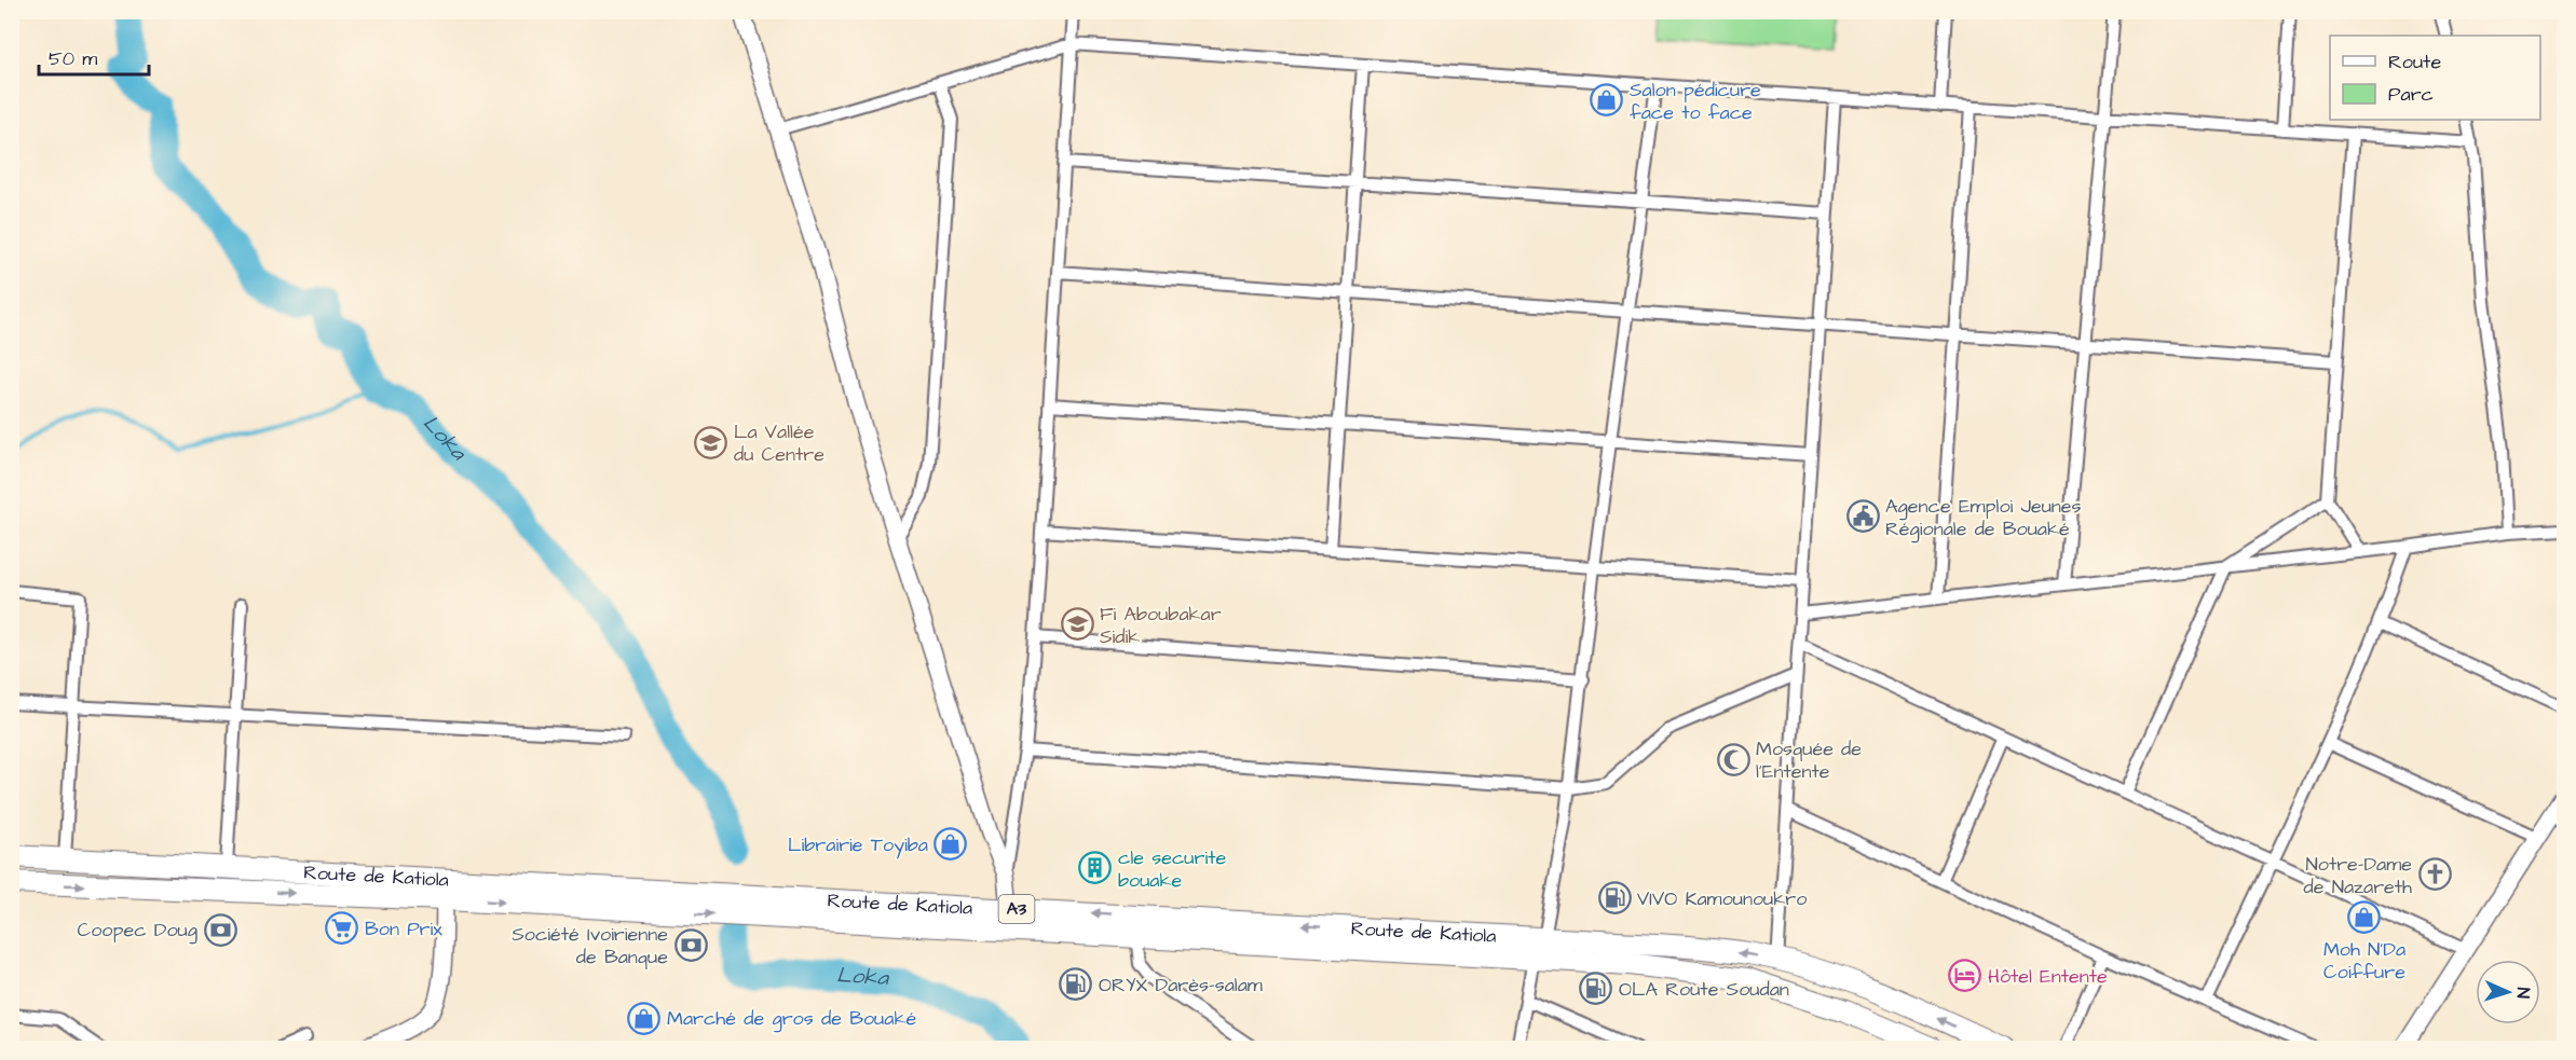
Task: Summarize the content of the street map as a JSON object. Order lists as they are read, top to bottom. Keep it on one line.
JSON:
{"streets":{"highway":["Route de Katiola","A3"]},"water":["Loka"],"places":{"shop":["Salon pédicure face to face","Librairie Toyiba","Moh N'Da Coiffure","Marché de gros de Bouaké"],"school or university":["La Vallée du Centre","Fi Aboubakar Sidik"],"public building":["Agence Emploi Jeunes Régionale de Bouaké"],"mosque":["Mosquée de l'Entente"],"building":["cle securite bouake"],"church":["Notre-Dame de Nazareth"],"fuel station":["VIVO Kamounoukro","ORYX Darès-salam","OLA Route Soudan"],"supermarket":["Bon Prix"],"bank":["Coopec Doug","Société Ivoirienne de Banque"],"hotel":["Hôtel Entente"]},"legend":["Route","Parc"],"scale_bar":"50 m","north":"right"}
